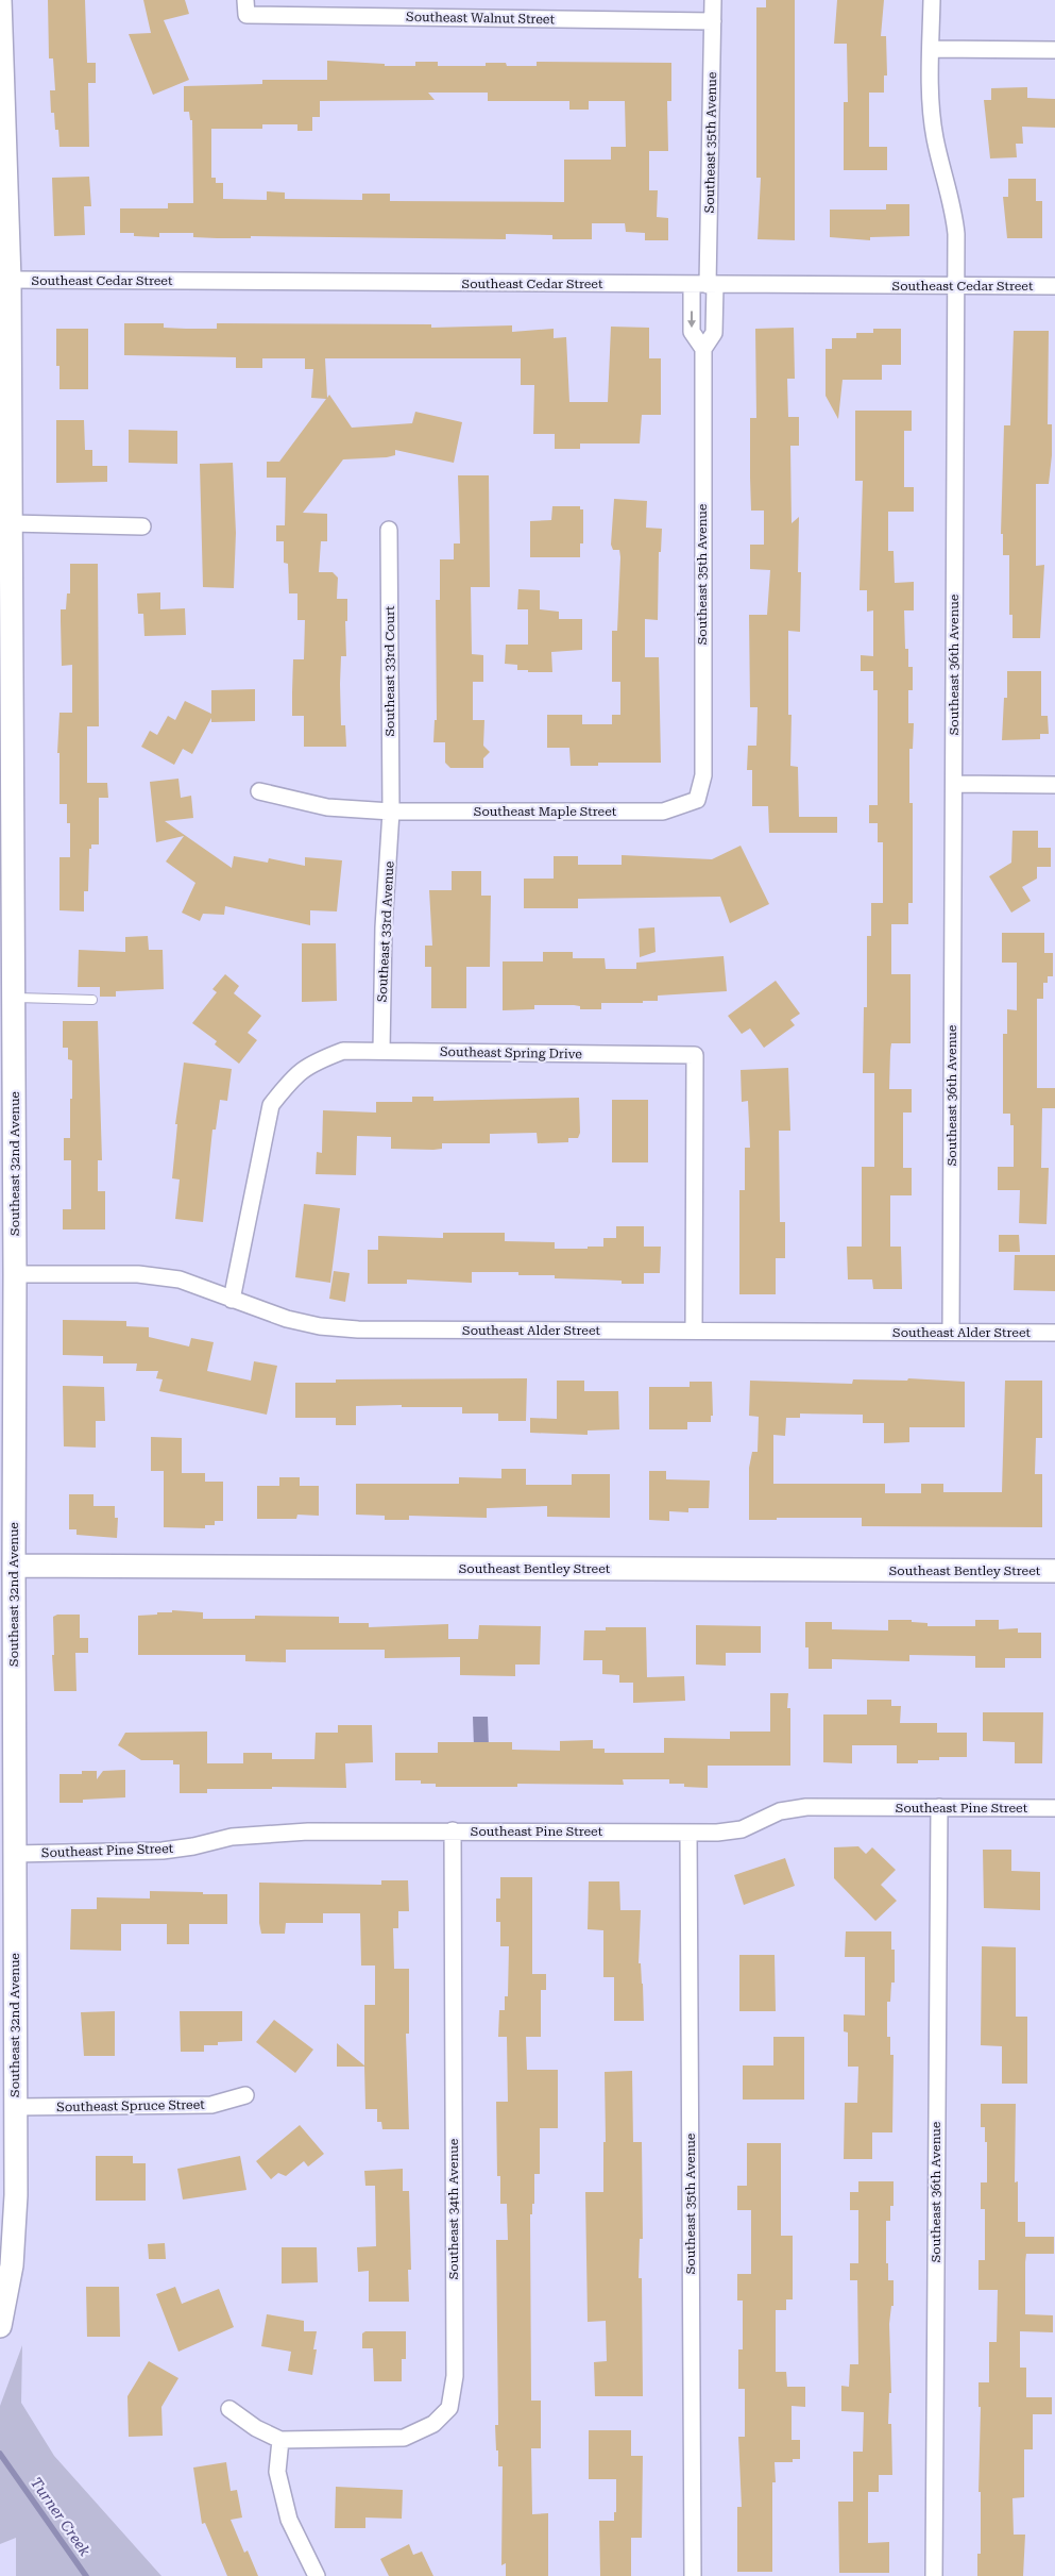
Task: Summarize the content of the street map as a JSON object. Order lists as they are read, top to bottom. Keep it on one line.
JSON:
{"streets":{"main road":["Southeast 32nd Avenue","Southeast Bentley Street"],"street":["Southeast Walnut Street","Southeast 35th Avenue","Southeast Cedar Street","Southeast 36th Avenue","Southeast 33rd Court","Southeast Maple Street","Southeast 33rd Avenue","Southeast Spring Drive","Southeast Alder Street","Southeast Pine Street","Southeast Spruce Street","Southeast 34th Avenue"]},"crossings":[["Southeast Walnut Street","Southeast 35th Avenue"],["Southeast 35th Avenue","Southeast Cedar Street"],["Southeast 35th Avenue","Southeast Maple Street"],["Southeast 35th Avenue","Southeast Pine Street"],["Southeast Cedar Street","Southeast 36th Avenue"],["Southeast Cedar Street","Southeast 32nd Avenue"],["Southeast 36th Avenue","Southeast Alder Street"],["Southeast 36th Avenue","Southeast Pine Street"],["Southeast 33rd Court","Southeast Maple Street"],["Southeast 33rd Court","Southeast 33rd Avenue"],["Southeast Maple Street","Southeast 33rd Avenue"],["Southeast 33rd Avenue","Southeast Spring Drive"],["Southeast Spring Drive","Southeast Alder Street"],["Southeast 32nd Avenue","Southeast Alder Street"],["Southeast 32nd Avenue","Southeast Bentley Street"],["Southeast 32nd Avenue","Southeast Pine Street"],["Southeast 32nd Avenue","Southeast Spruce Street"],["Southeast Pine Street","Southeast 34th Avenue"]],"water":["Turner Creek"]}
